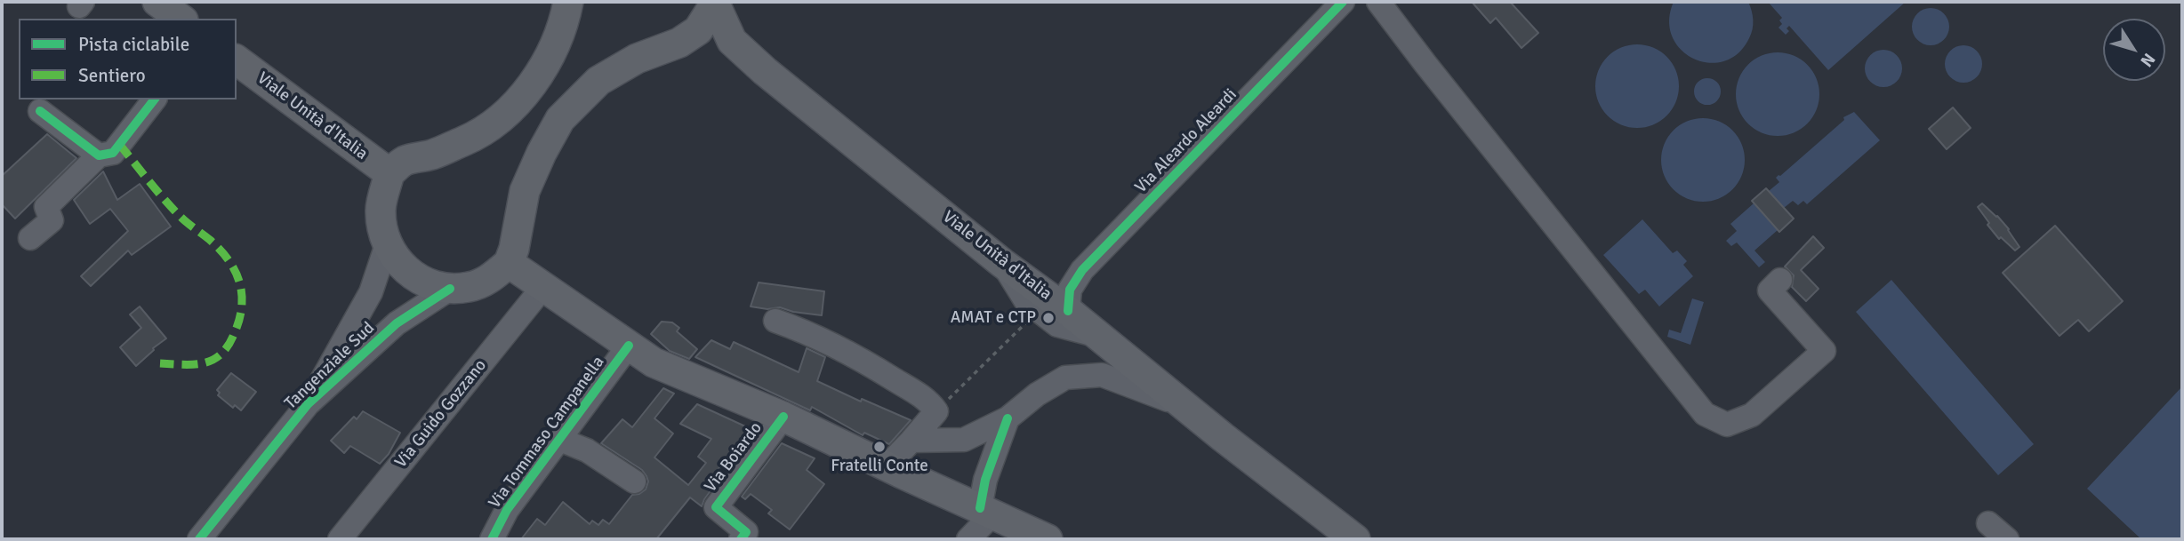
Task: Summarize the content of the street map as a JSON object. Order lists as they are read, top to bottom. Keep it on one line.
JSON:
{"streets":{"main road":["Viale Unità d'Italia"],"street":["Via Aleardo Aleardi","Tangenziale Sud","Via Guido Gozzano","Via Tommaso Campanella","Via Boiardo"]},"crossings":[["Viale Unità d'Italia","Via Aleardo Aleardi"]],"places":["AMAT e CTP","Fratelli Conte"],"legend":["Pista ciclabile","Sentiero"],"north":"bottom right"}
